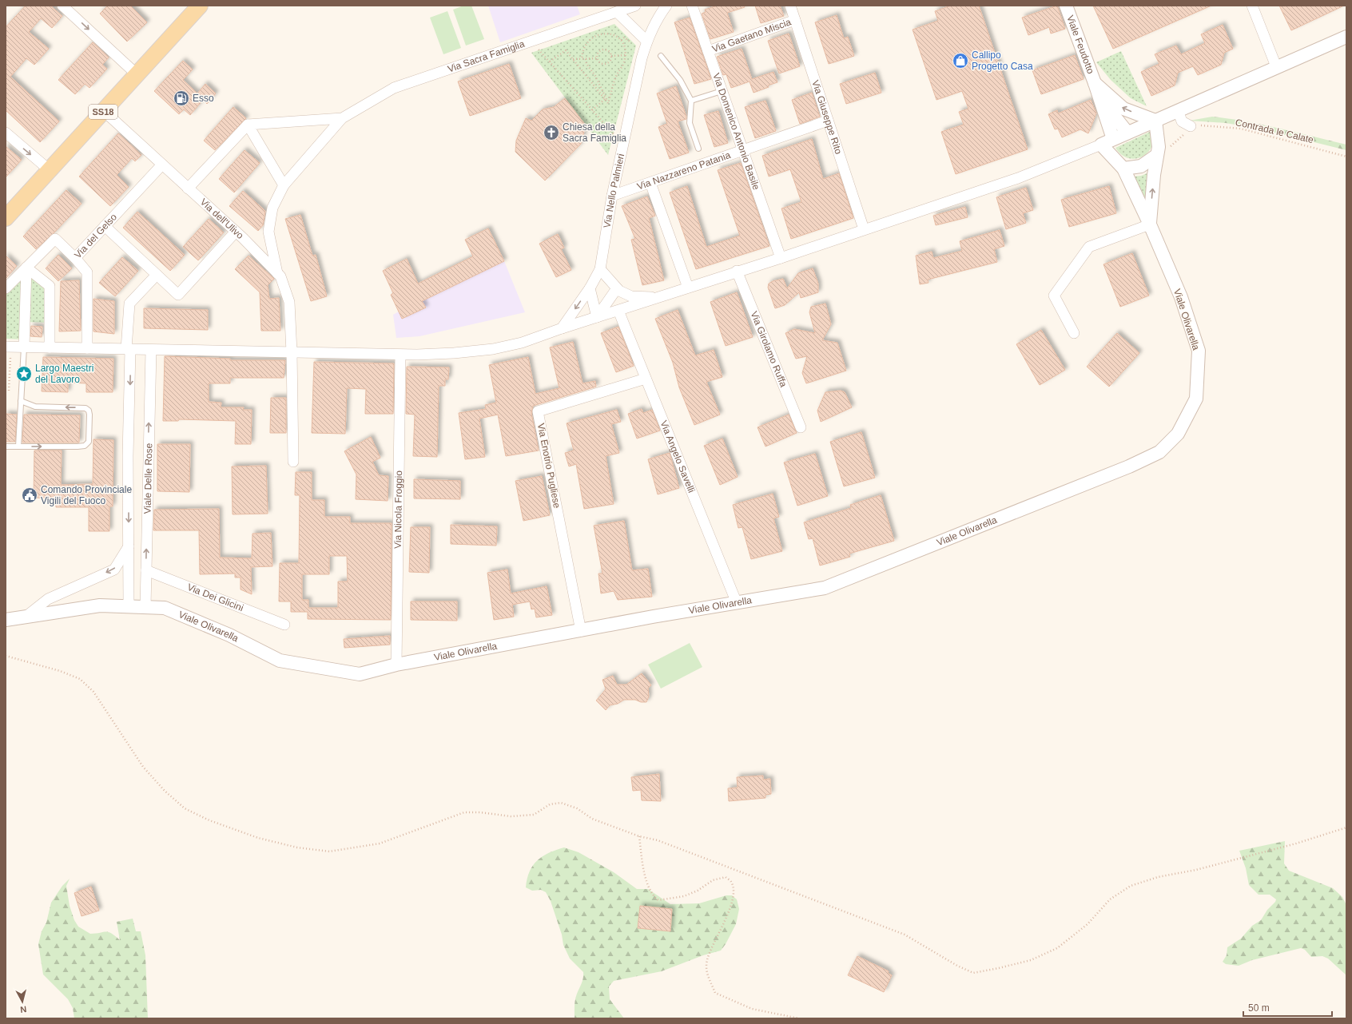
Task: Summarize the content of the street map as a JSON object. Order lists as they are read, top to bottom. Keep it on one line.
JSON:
{"streets":{"main road":["SS18"],"street":["Via Gaetano Miscia","Viale Feudotto","Via Sacra Famiglia","Via Giuseppe Rito","Via Domenico Antonio Basile","Via Nazzareno Patania","Via Nello Palmieri","Via dell'Ulivo","Via del Gelso","Viale Olivarella","Via Girolamo Ruffa","Via Angelo Savelli","Via Enotrio Pugliese","Viale Delle Rose","Via Nicola Froggio","Via Dei Glicini"],"path":["Contrada le Calate"]},"crossings":[["Via Gaetano Miscia","Via Giuseppe Rito"],["Via Gaetano Miscia","Via Domenico Antonio Basile"],["Via Sacra Famiglia","Via dell'Ulivo"],["SS18","Via dell'Ulivo"],["Via Giuseppe Rito","Via Nazzareno Patania"],["Via Domenico Antonio Basile","Via Nazzareno Patania"],["Via Nazzareno Patania","Via Nello Palmieri"],["Via dell'Ulivo","Via del Gelso"],["Viale Olivarella","Via Angelo Savelli"],["Viale Olivarella","Via Enotrio Pugliese"],["Viale Olivarella","Viale Delle Rose"],["Viale Olivarella","Via Nicola Froggio"],["Via Angelo Savelli","Via Enotrio Pugliese"],["Viale Delle Rose","Via Dei Glicini"]],"places":{"shop":["Callipo Progetto Casa"],"fuel station":["Esso"],"church":["Chiesa della Sacra Famiglia"],"place":["Largo Maestri del Lavoro"],"public building":["Comando Provinciale Vigili del Fuoco"]},"scale_bar":"50 m","north":"bottom"}
